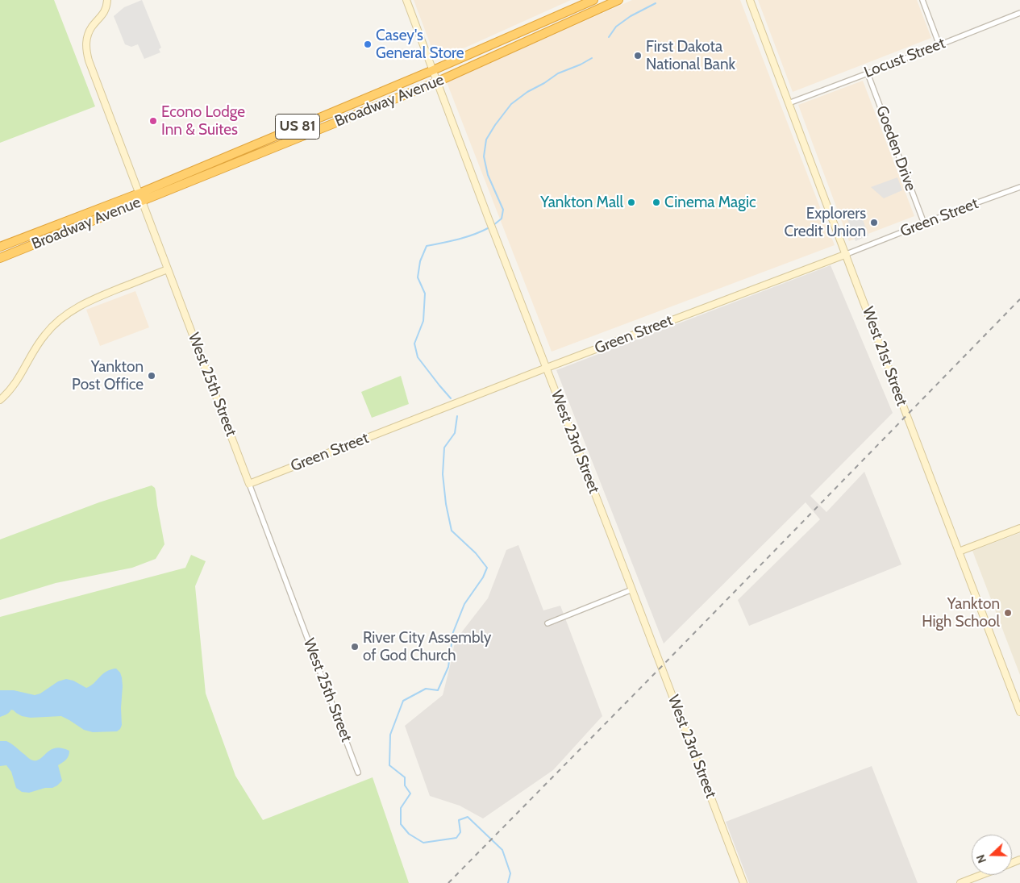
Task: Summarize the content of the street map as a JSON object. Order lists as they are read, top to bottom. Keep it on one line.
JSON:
{"streets":{"highway":["Broadway Avenue","US 81"],"street":["Locust Street","Goeden Drive","Green Street","West 21st Street","West 25th Street","West 23rd Street"]},"crossings":[["Locust Street","Goeden Drive"],["Locust Street","West 21st Street"],["Broadway Avenue","West 25th Street"],["Broadway Avenue","West 23rd Street"],["Goeden Drive","Green Street"],["Green Street","West 21st Street"],["Green Street","West 25th Street"],["Green Street","West 23rd Street"]],"places":["Casey's General Store","First Dakota National Bank","Econo Lodge Inn & Suites","Yankton Mall","Cinema Magic","Explorers Credit Union","Yankton Post Office","Yankton High School","River City Assembly of God Church"],"north":"left"}
